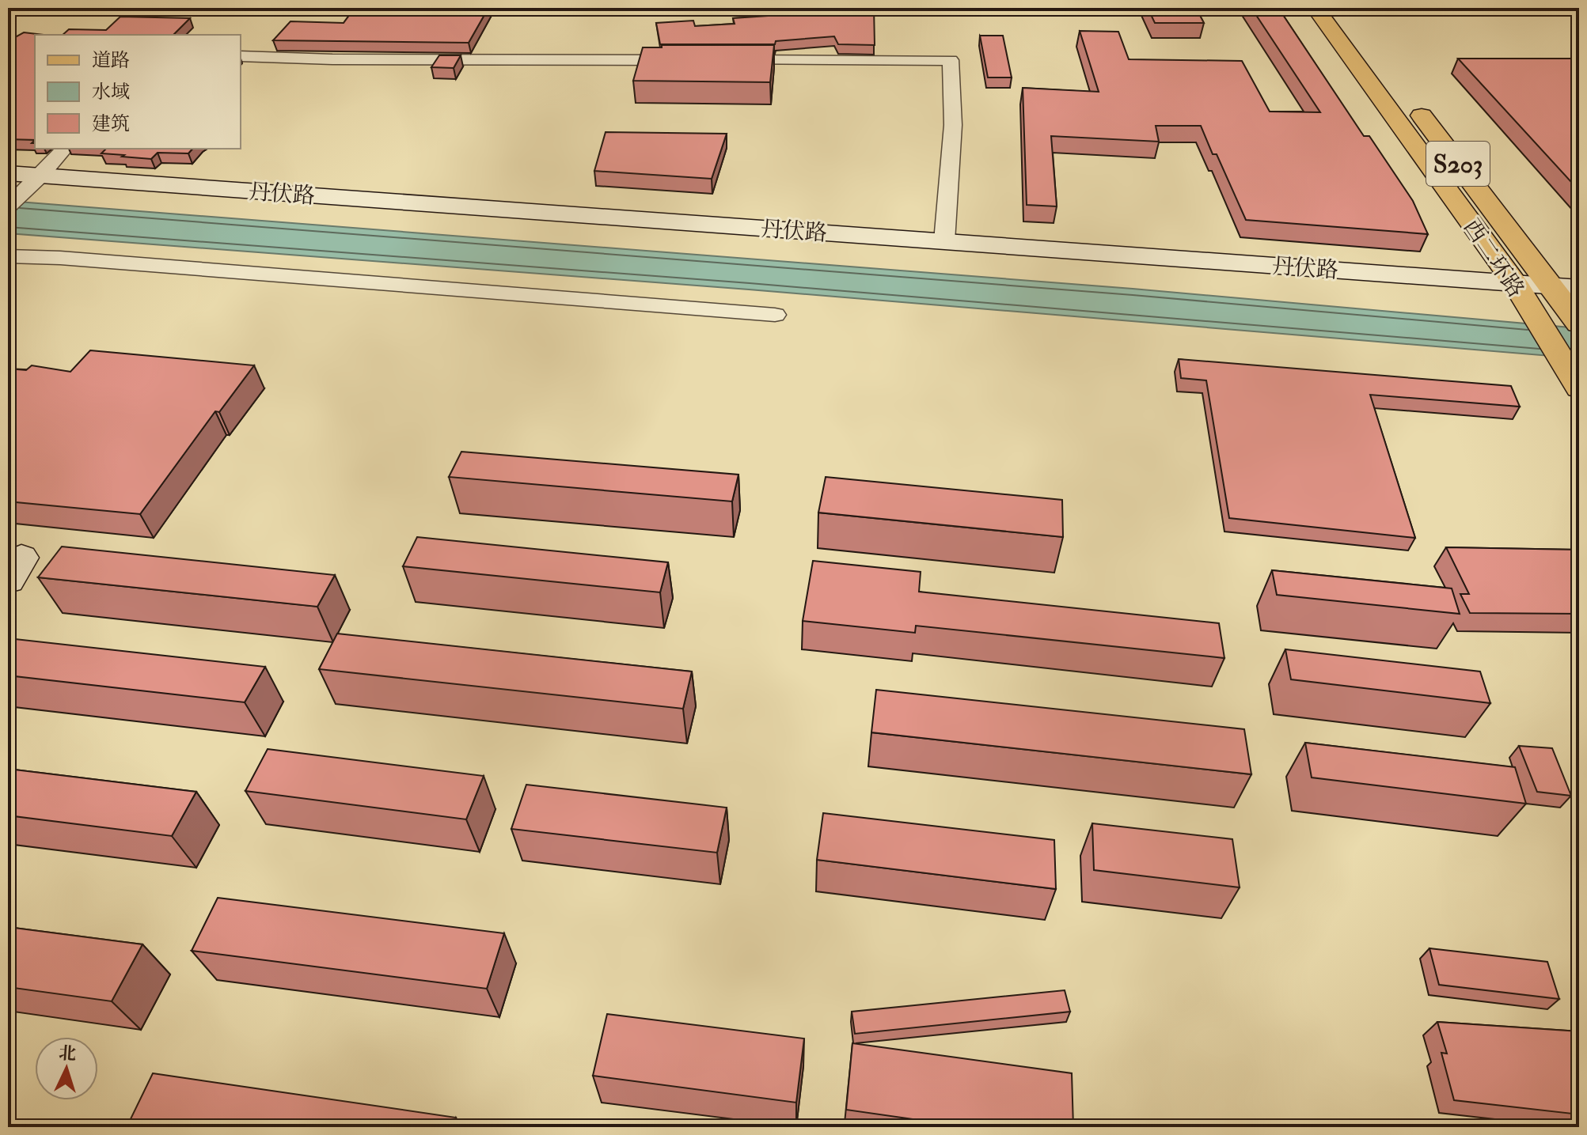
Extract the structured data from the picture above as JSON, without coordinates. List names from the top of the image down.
{
  "streets": {
    "main road": ["S203", "丹伏路", "西二环路"]
  },
  "crossings": [
    ["丹伏路", "西二环路"]
  ],
  "legend": ["道路", "水域", "建筑"],
  "north": "top"
}
